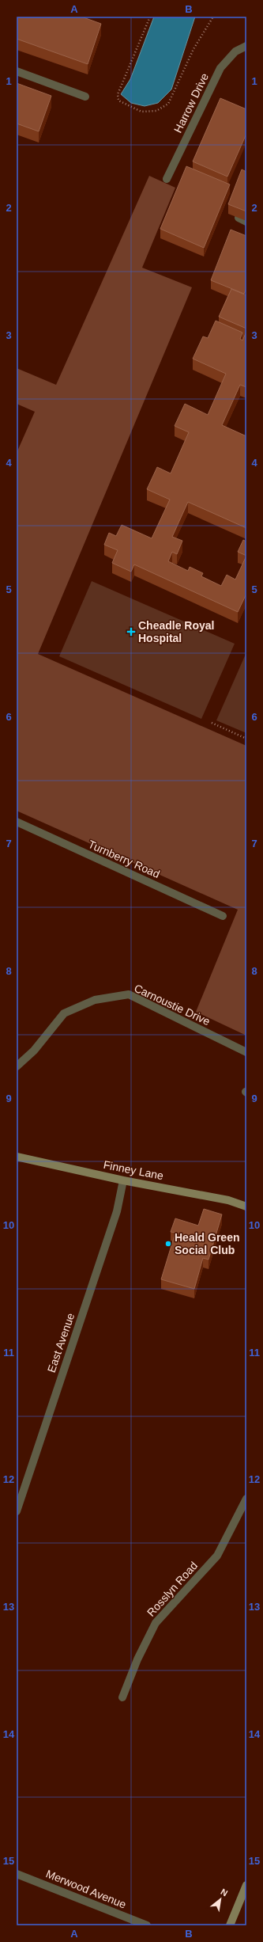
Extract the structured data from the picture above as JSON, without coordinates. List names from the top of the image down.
{
  "streets": {
    "street": [
      "Harrow Drive",
      "Turnberry Road",
      "Carnoustie Drive",
      "Finney Lane",
      "East Avenue",
      "Rosslyn Road",
      "Merwood Avenue"
    ]
  },
  "crossings": [
    ["Finney Lane", "East Avenue"]
  ],
  "places": {
    "health": ["Cheadle Royal Hospital"],
    "other": ["Heald Green Social Club"]
  },
  "north": "top right",
  "grid": {
    "columns": ["A", "B"],
    "rows": [
      "1",
      "2",
      "3",
      "4",
      "5",
      "6",
      "7",
      "8",
      "9",
      "10",
      "11",
      "12",
      "13",
      "14",
      "15"
    ]
  }
}
